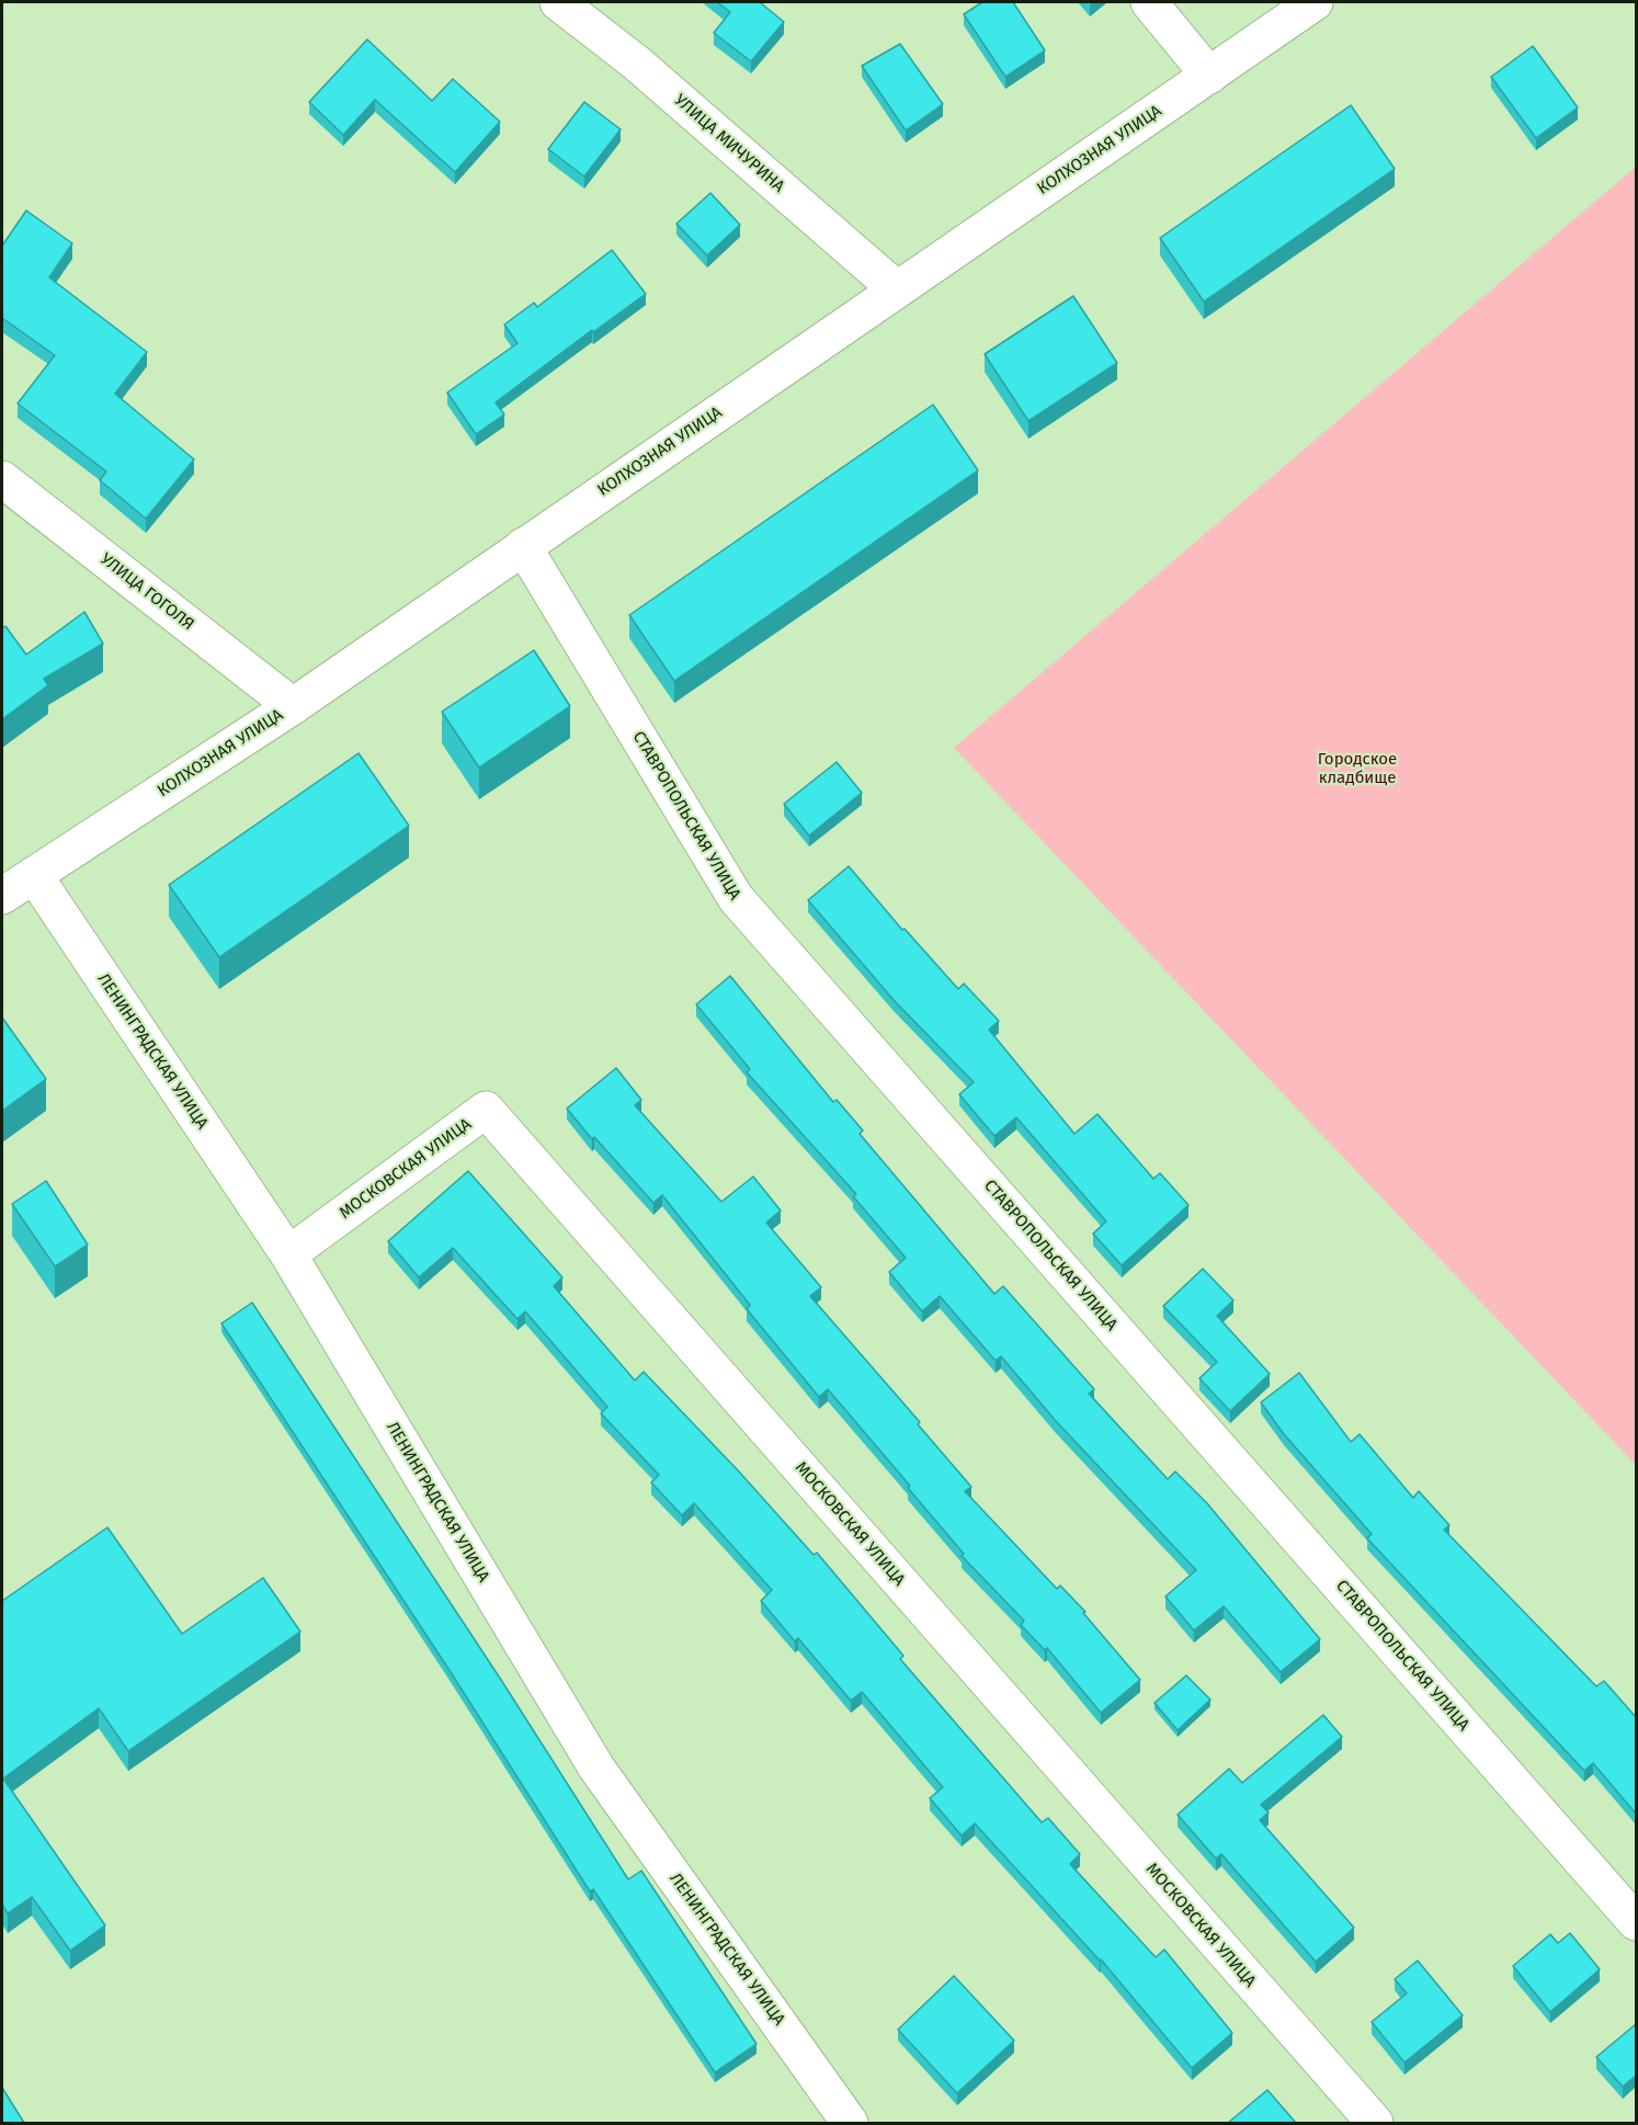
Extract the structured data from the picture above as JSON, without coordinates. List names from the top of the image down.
{
  "streets": {
    "street": [
      "УЛИЦА МИЧУРИНА",
      "КОЛХОЗНАЯ УЛИЦА",
      "УЛИЦА ГОГОЛЯ",
      "СТАВРОПОЛЬСКАЯ УЛИЦА",
      "ЛЕНИНГРАДСКАЯ УЛИЦА",
      "МОСКОВСКАЯ УЛИЦА"
    ]
  },
  "crossings": [
    ["УЛИЦА МИЧУРИНА", "КОЛХОЗНАЯ УЛИЦА"],
    ["КОЛХОЗНАЯ УЛИЦА", "УЛИЦА ГОГОЛЯ"],
    ["КОЛХОЗНАЯ УЛИЦА", "СТАВРОПОЛЬСКАЯ УЛИЦА"],
    ["КОЛХОЗНАЯ УЛИЦА", "ЛЕНИНГРАДСКАЯ УЛИЦА"],
    ["ЛЕНИНГРАДСКАЯ УЛИЦА", "МОСКОВСКАЯ УЛИЦА"]
  ],
  "parks": ["Городское кладбище"]
}
